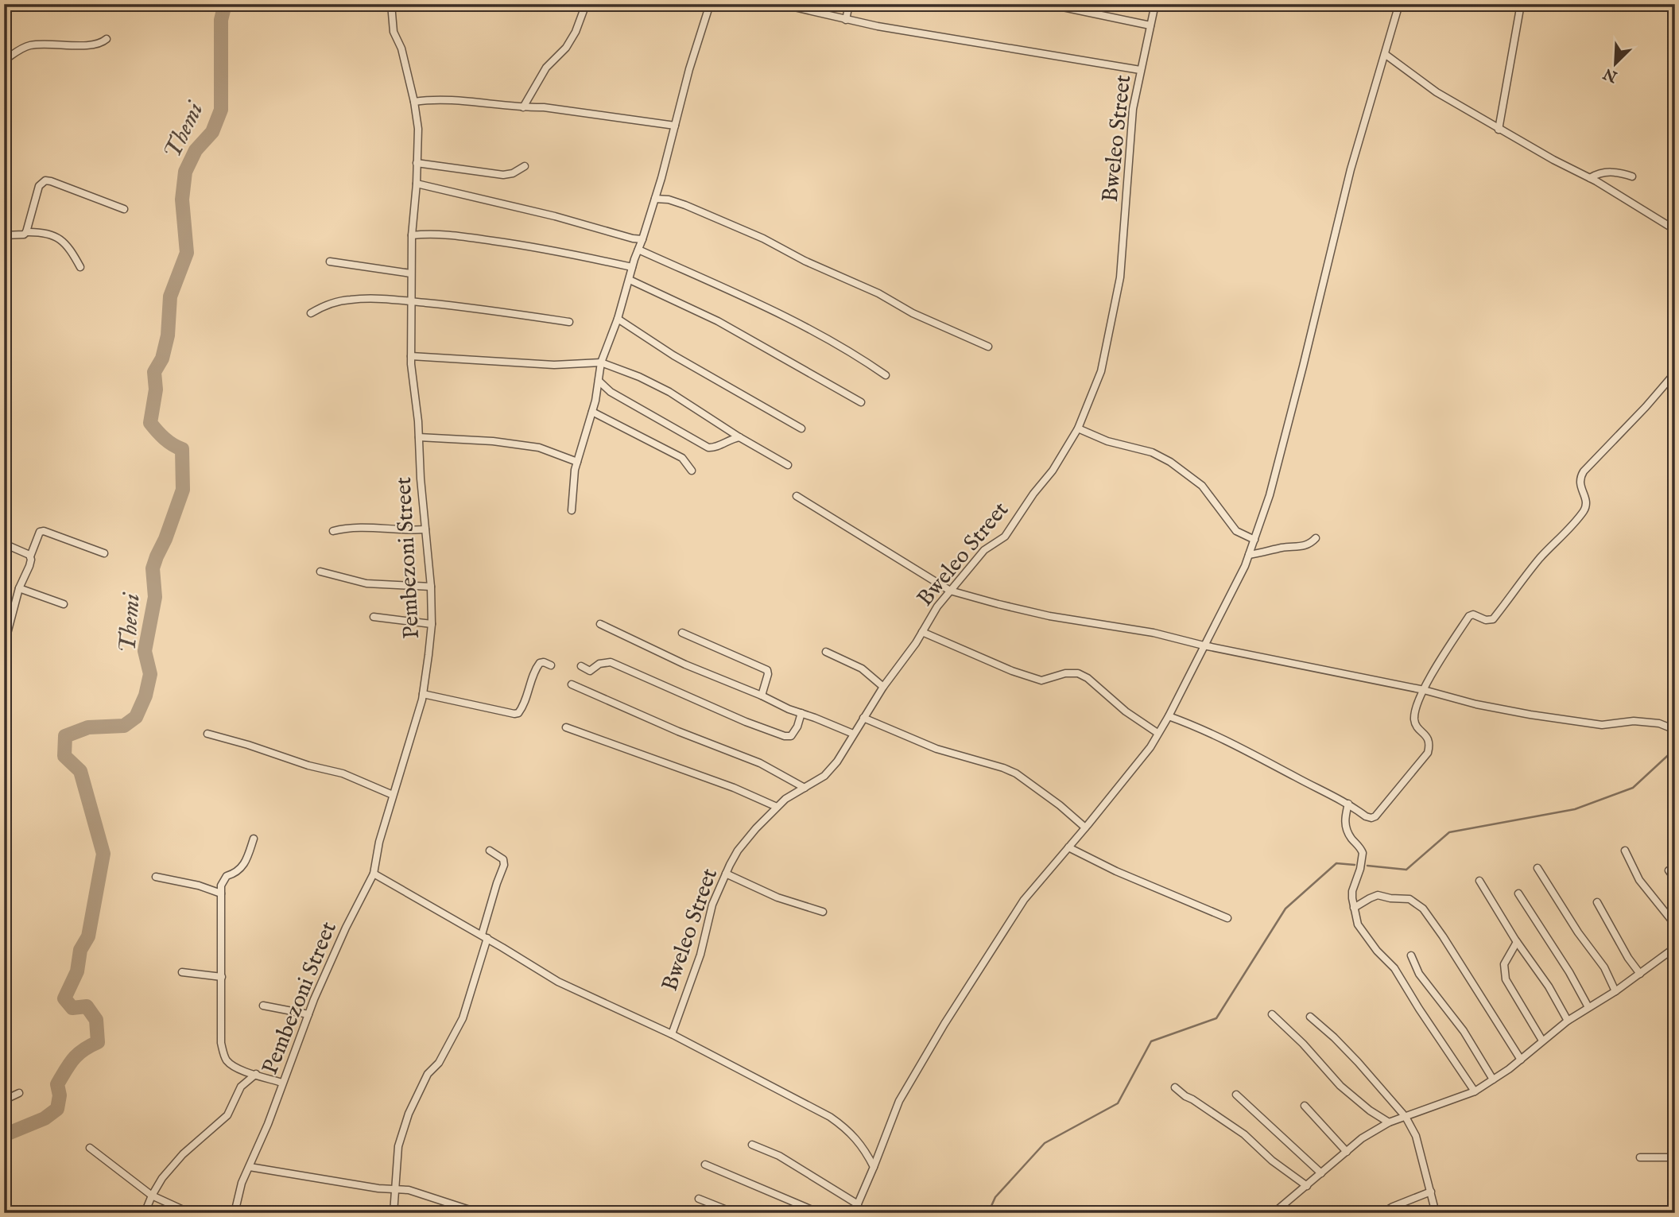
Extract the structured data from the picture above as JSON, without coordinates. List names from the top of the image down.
{
  "streets": {
    "street": ["Bweleo Street", "Pembezoni Street"]
  },
  "water": ["Themi"],
  "north": "bottom left"
}
